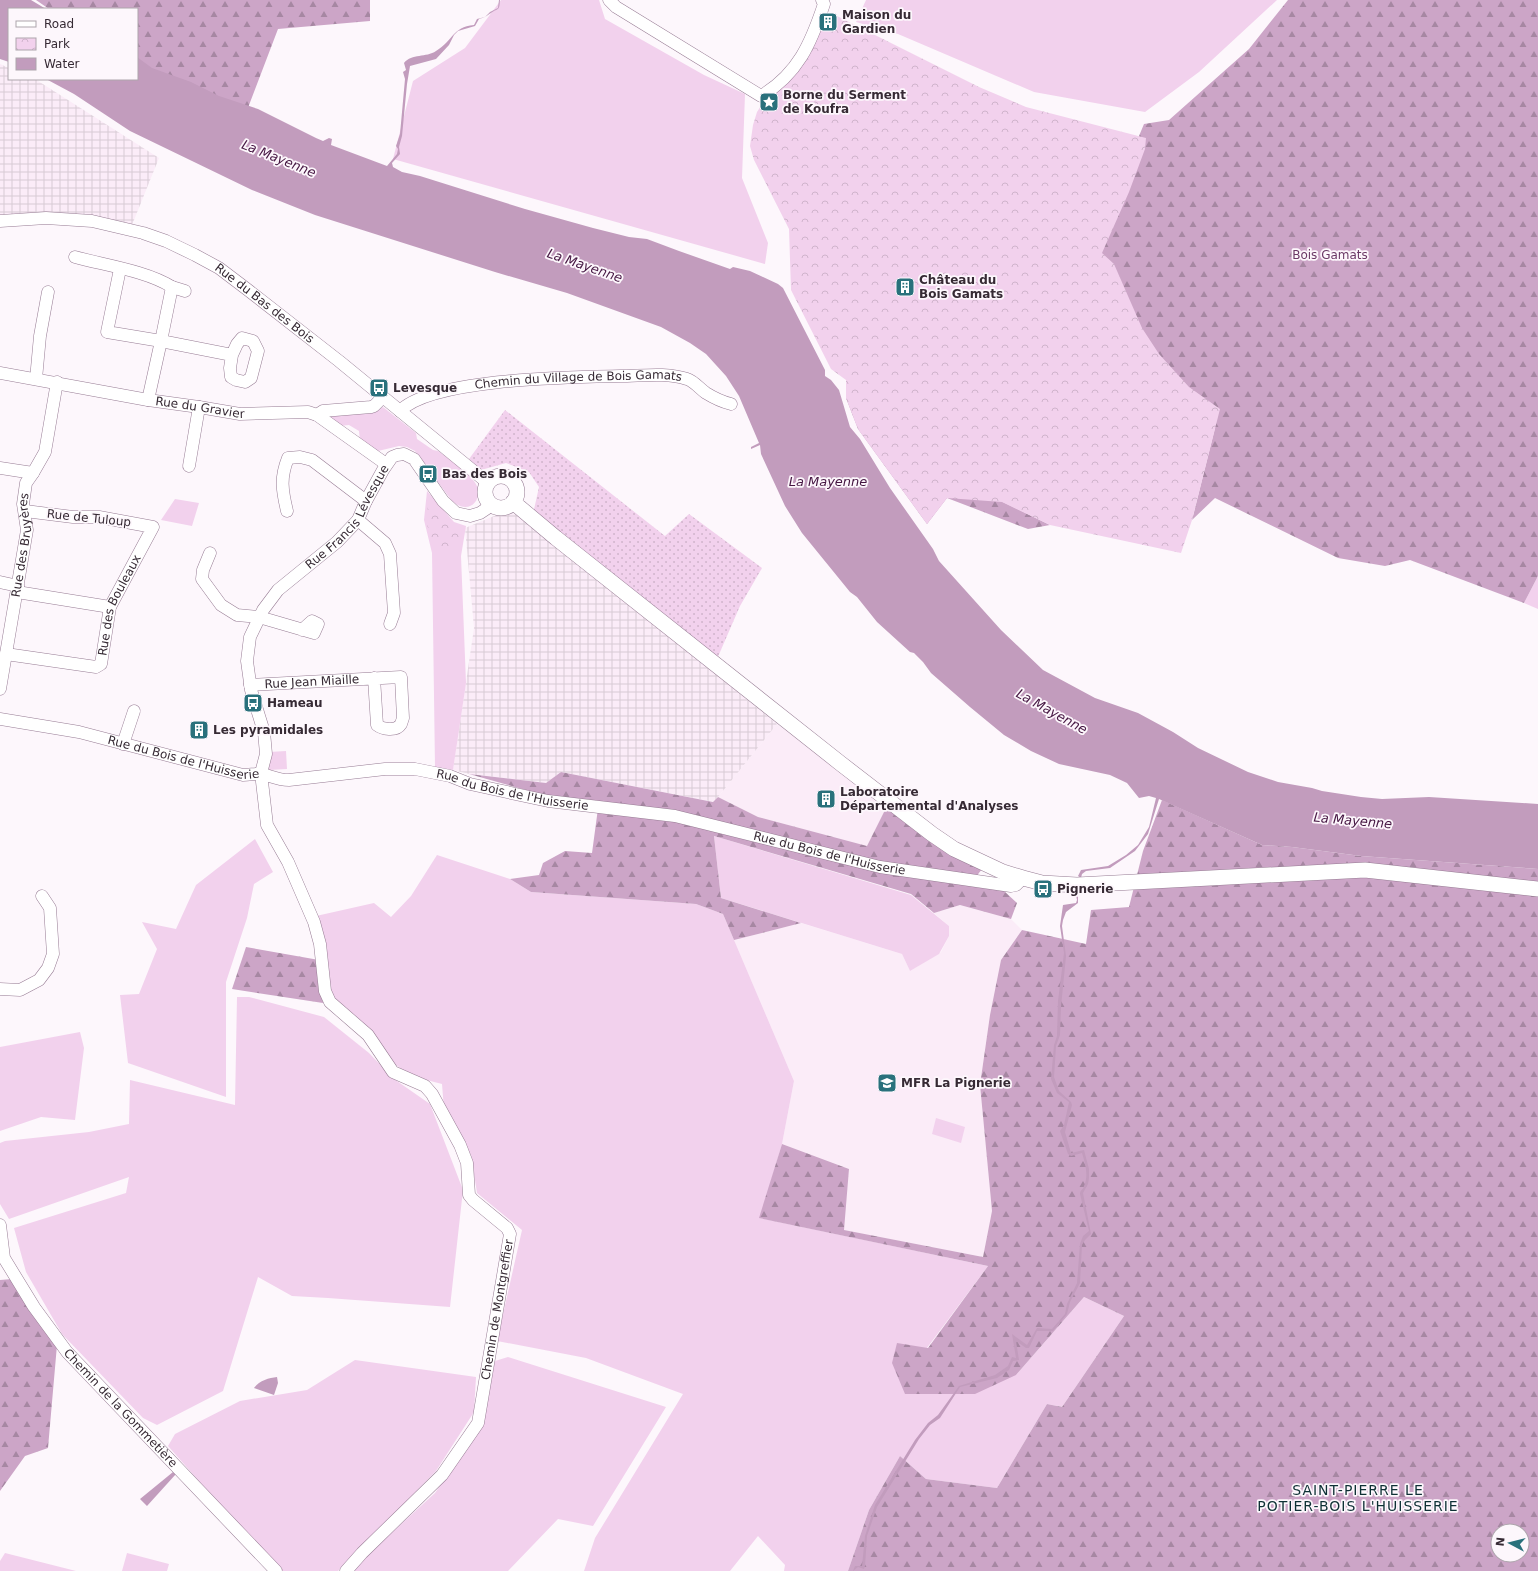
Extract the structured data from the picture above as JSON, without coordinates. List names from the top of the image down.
{
  "streets": {
    "street": [
      "Rue du Bas des Bois",
      "Chemin du Village de Bois Gamats",
      "Rue du Gravier",
      "Rue Francis Lévesque",
      "Rue de Tuloup",
      "Rue des Bruyères",
      "Rue des Bouleaux",
      "Rue Jean Miaille",
      "Rue du Bois de l'Huisserie",
      "Chemin de Montgreffier",
      "Chemin de la Gommetière"
    ]
  },
  "crossings": [
    ["Rue du Bas des Bois", "Chemin du Village de Bois Gamats"],
    ["Rue du Bas des Bois", "Rue Francis Lévesque"],
    ["Rue du Gravier", "Rue Francis Lévesque"],
    ["Rue du Gravier", "Rue des Bruyères"],
    ["Rue Francis Lévesque", "Rue Jean Miaille"],
    ["Rue Francis Lévesque", "Rue du Bois de l'Huisserie"],
    ["Rue Francis Lévesque", "Chemin de Montgreffier"],
    ["Rue de Tuloup", "Rue des Bruyères"],
    ["Rue de Tuloup", "Rue des Bouleaux"],
    ["Rue des Bruyères", "Rue des Bouleaux"],
    ["Rue du Bois de l'Huisserie", "Chemin de Montgreffier"]
  ],
  "districts": ["SAINT-PIERRE LE POTIER-BOIS L'HUISSERIE"],
  "water": ["La Mayenne"],
  "parks": ["Bois Gamats"],
  "places": {
    "building": [
      "Maison du Gardien",
      "Château du Bois Gamats",
      "Les pyramidales",
      "Laboratoire Départemental d'Analyses"
    ],
    "place": ["Borne du Serment de Koufra"],
    "bus stop": [
      "Levesque",
      "Bas des Bois",
      "Hameau",
      "Pignerie"
    ],
    "school or university": ["MFR La Pignerie"]
  },
  "legend": ["Road", "Park", "Water"],
  "north": "left"
}
